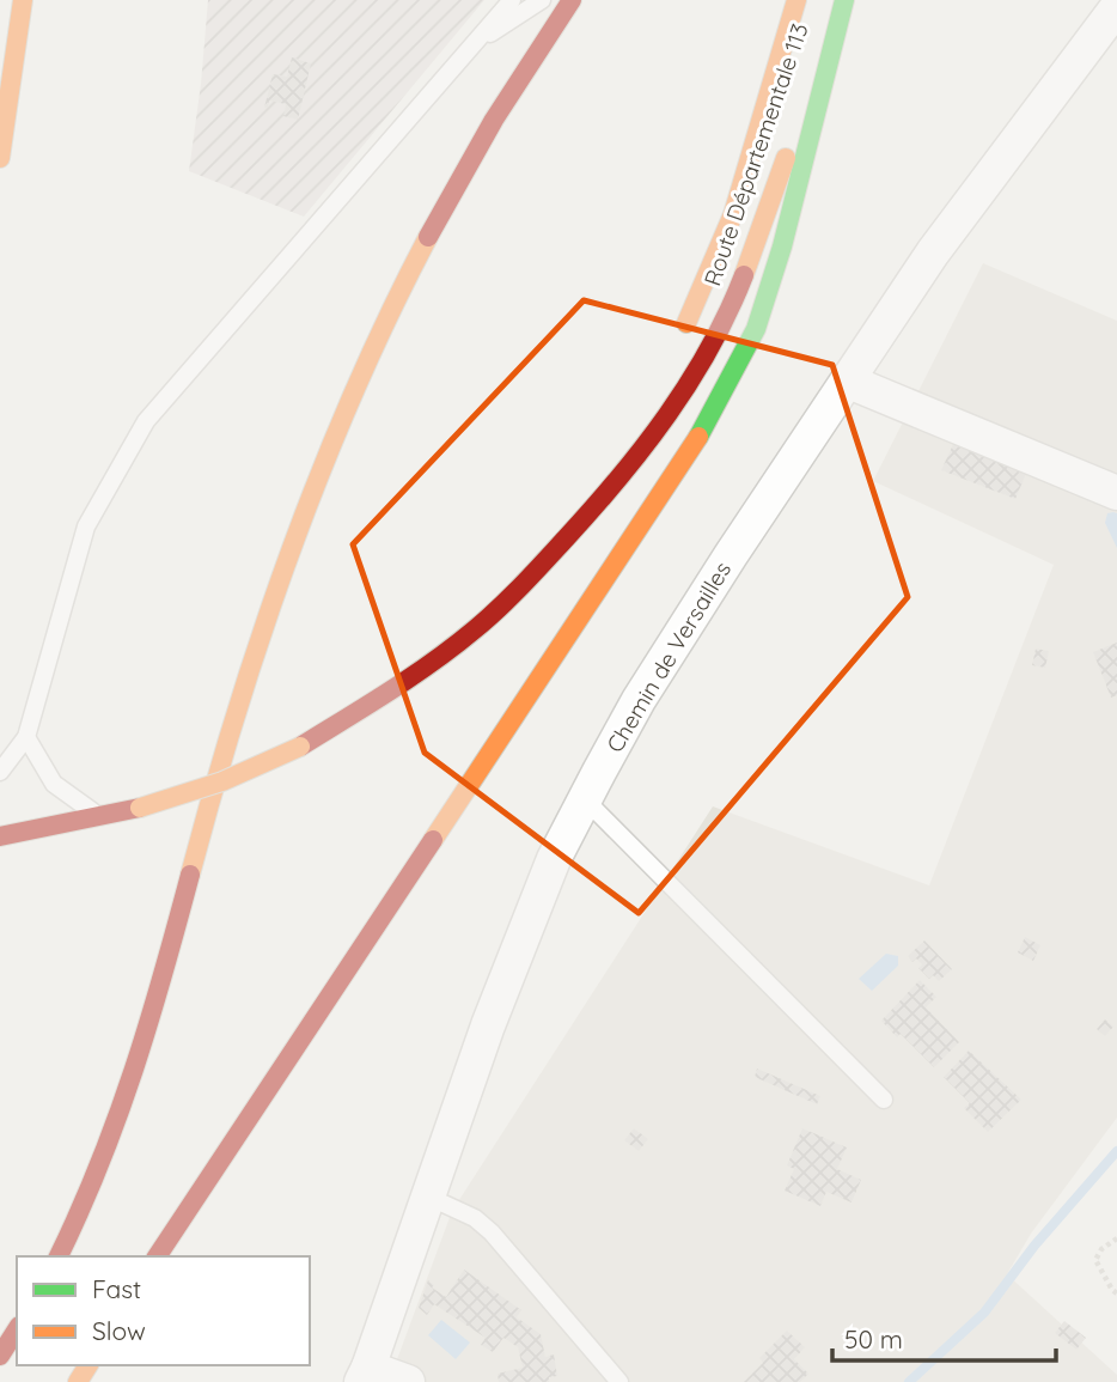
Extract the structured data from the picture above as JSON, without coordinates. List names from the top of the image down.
{
  "streets": {
    "main road": ["Route Départementale 113"],
    "street": ["Chemin de Versailles"]
  },
  "legend": ["Fast", "Slow"],
  "scale_bar": "50 m"
}
